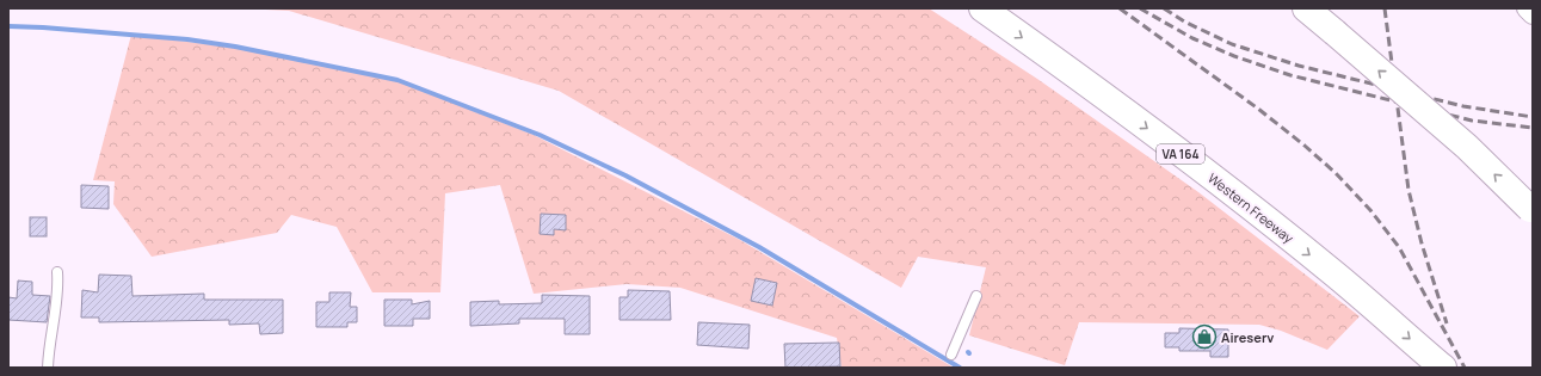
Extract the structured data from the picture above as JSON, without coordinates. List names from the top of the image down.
{
  "streets": {
    "highway": ["VA 164", "Western Freeway"]
  },
  "places": {
    "shop": ["Aireserv"]
  }
}
